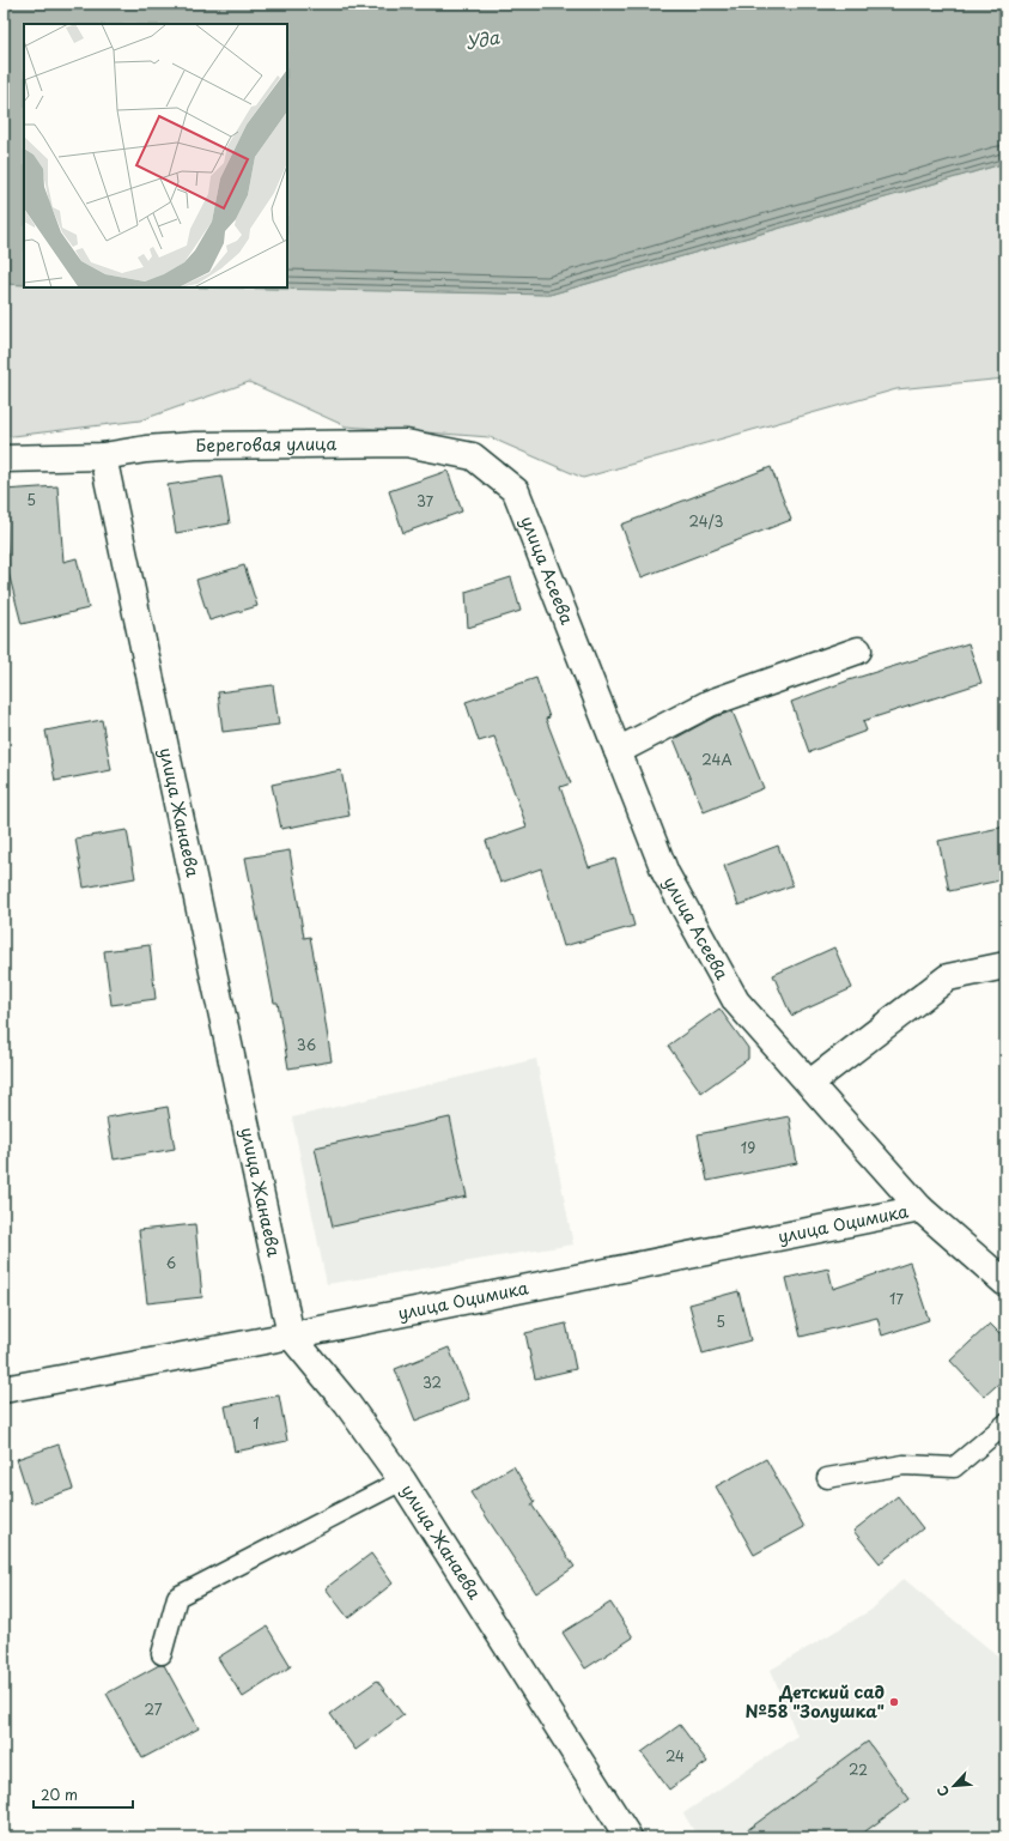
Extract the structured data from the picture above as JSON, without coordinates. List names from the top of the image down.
{
  "streets": {
    "street": [
      "Береговая улица",
      "улица Асеева",
      "улица Жанаева",
      "улица Оцимика"
    ]
  },
  "crossings": [
    ["Береговая улица", "улица Асеева"],
    ["Береговая улица", "улица Жанаева"],
    ["улица Асеева", "улица Оцимика"],
    ["улица Жанаева", "улица Оцимика"]
  ],
  "water": ["Уда"],
  "places": ["Детский сад №58 \"Золушка\""],
  "house_numbers": [
    "5",
    "37",
    "24/3",
    "24А",
    "36",
    "19",
    "6",
    "17",
    "5",
    "32",
    "1",
    "27",
    "24",
    "22"
  ],
  "scale_bar": "20 m",
  "north": "bottom left"
}
